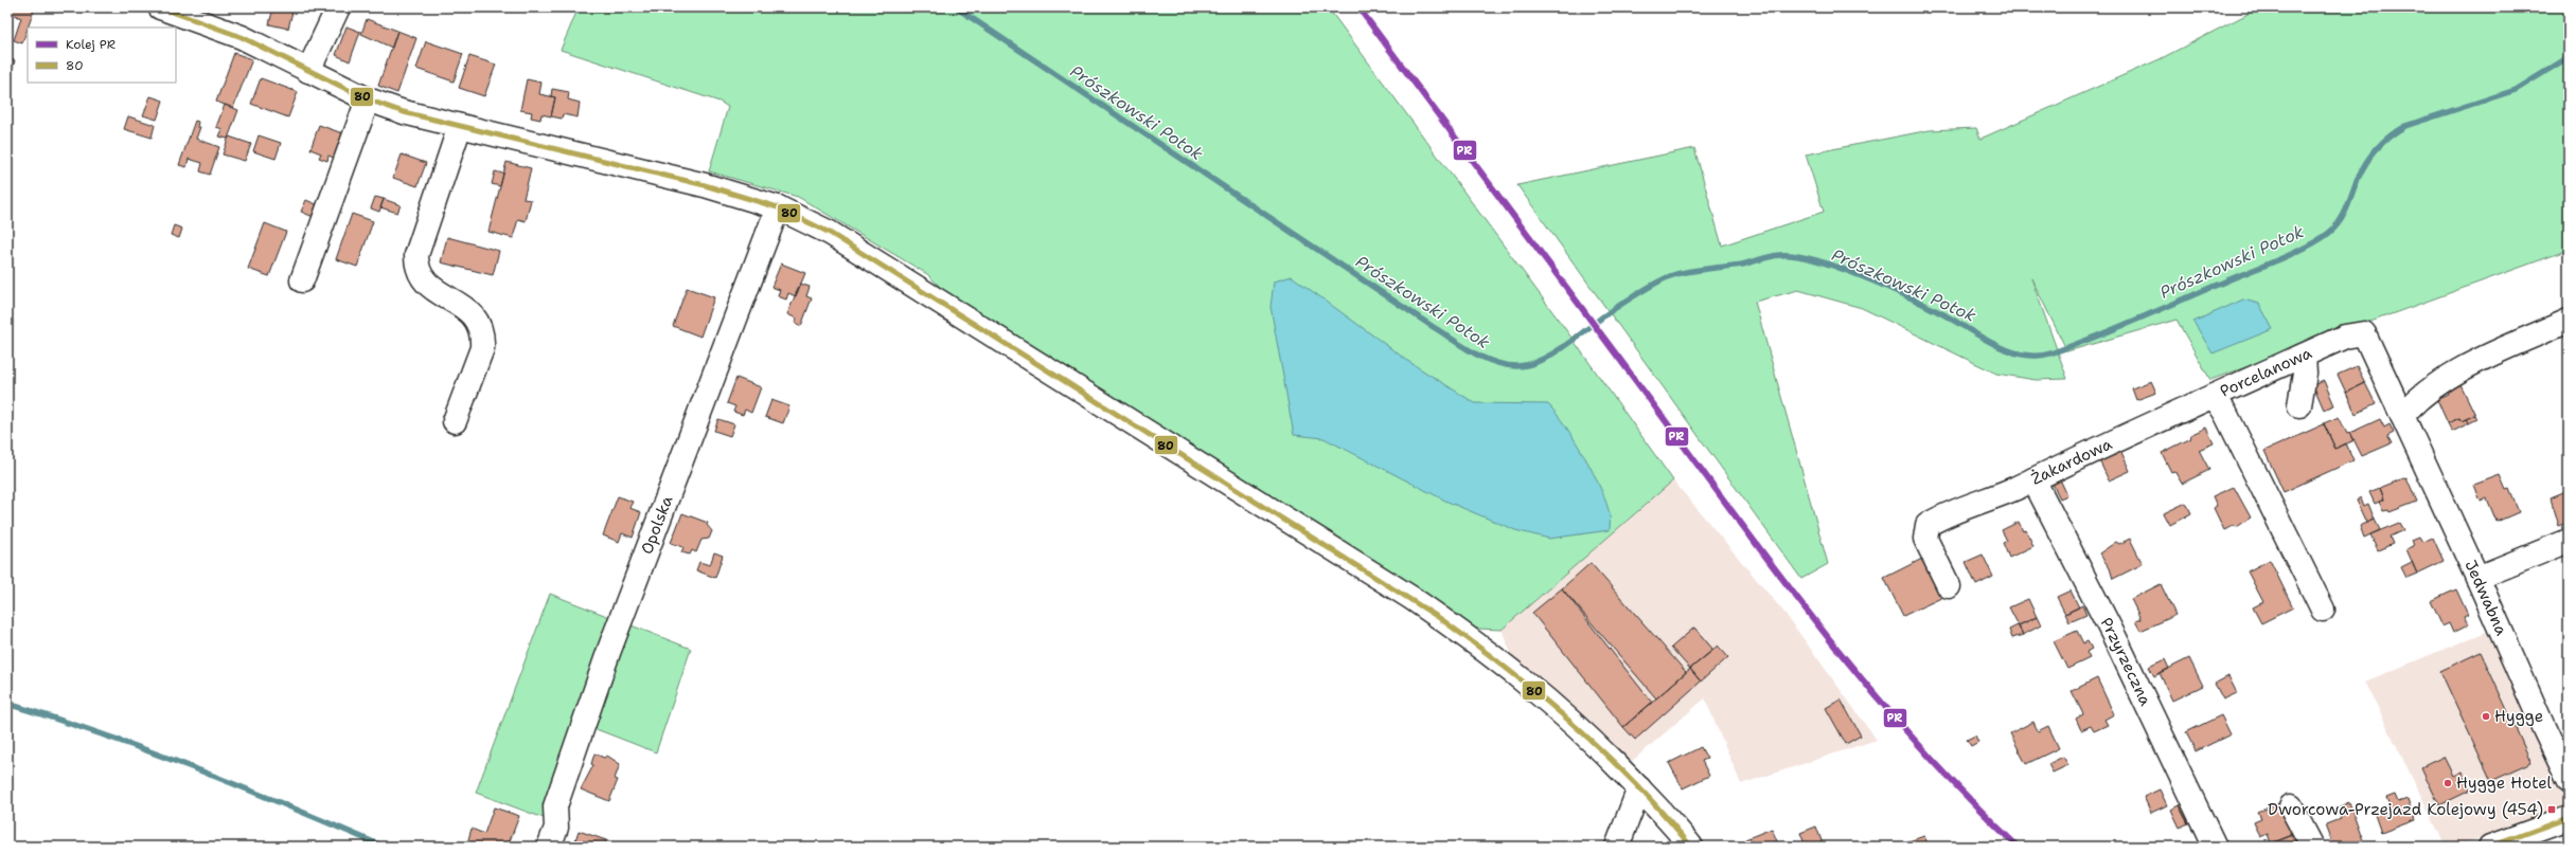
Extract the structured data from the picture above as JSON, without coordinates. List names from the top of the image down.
{
  "streets": {
    "street": [
      "Porcelanowa",
      "Żakardowa",
      "Opolska",
      "Jedwabna",
      "Przyrzeczna"
    ]
  },
  "crossings": [
    ["Porcelanowa", "Żakardowa"],
    ["Porcelanowa", "Jedwabna"],
    ["Żakardowa", "Przyrzeczna"]
  ],
  "water": ["Prószkowski Potok"],
  "places": {
    "other": ["Hygge", "Hygge Hotel"],
    "transit": ["Dworcowa-Przejazd Kolejowy (454)"]
  },
  "lines": ["rail line PR", "transit line 80"],
  "legend": ["Kolej PR", "80"]
}
